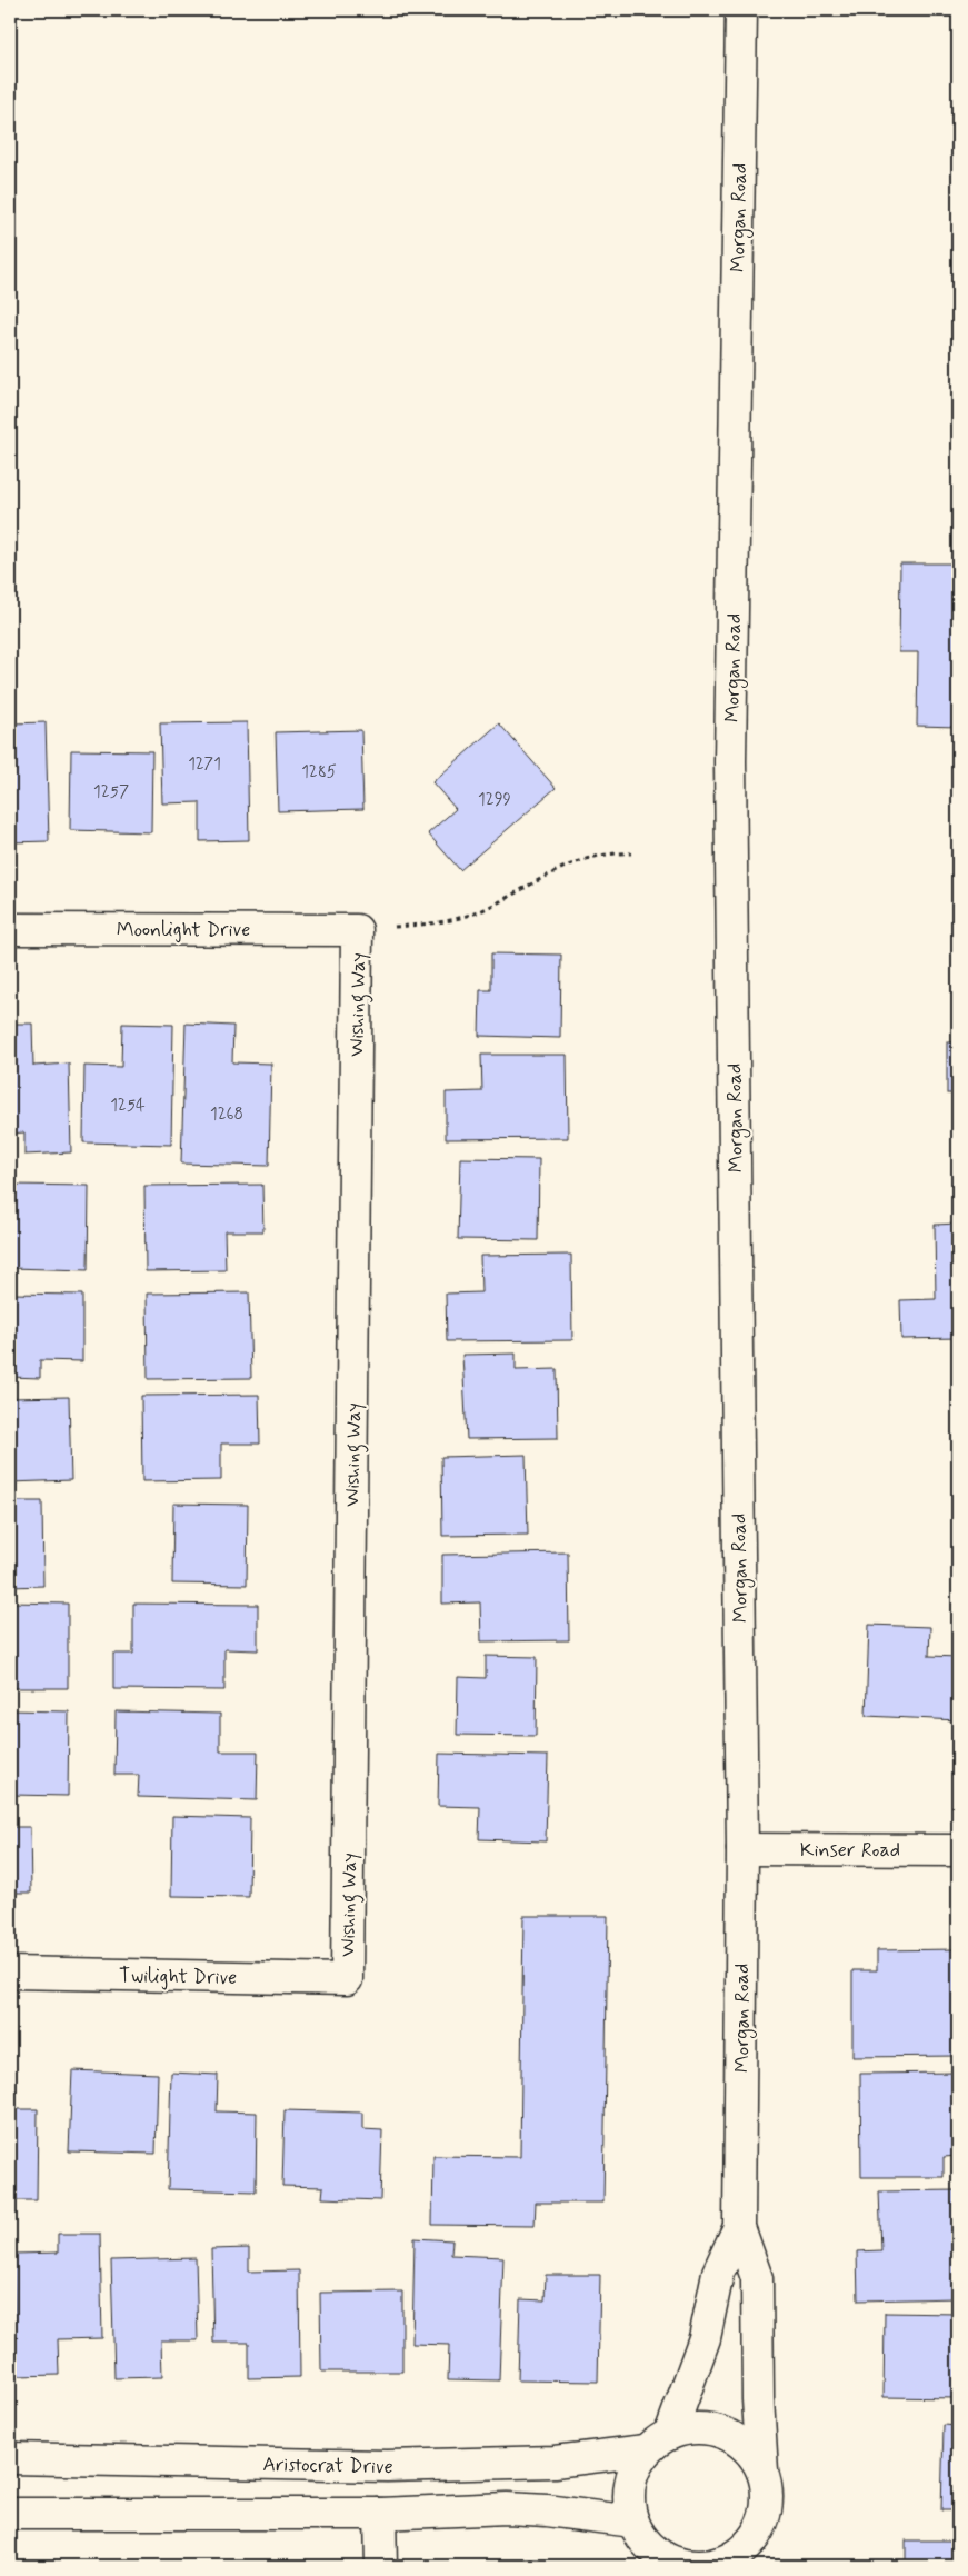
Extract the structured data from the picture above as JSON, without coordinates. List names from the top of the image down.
{
  "streets": {
    "street": [
      "Morgan Road",
      "Moonlight Drive",
      "Wishing Way",
      "Kinser Road",
      "Twilight Drive",
      "Aristocrat Drive"
    ]
  },
  "crossings": [
    ["Morgan Road", "Kinser Road"],
    ["Morgan Road", "Aristocrat Drive"],
    ["Moonlight Drive", "Wishing Way"],
    ["Wishing Way", "Twilight Drive"]
  ],
  "house_numbers": [
    "1271",
    "1285",
    "1257",
    "1299",
    "1254",
    "1268"
  ]
}
